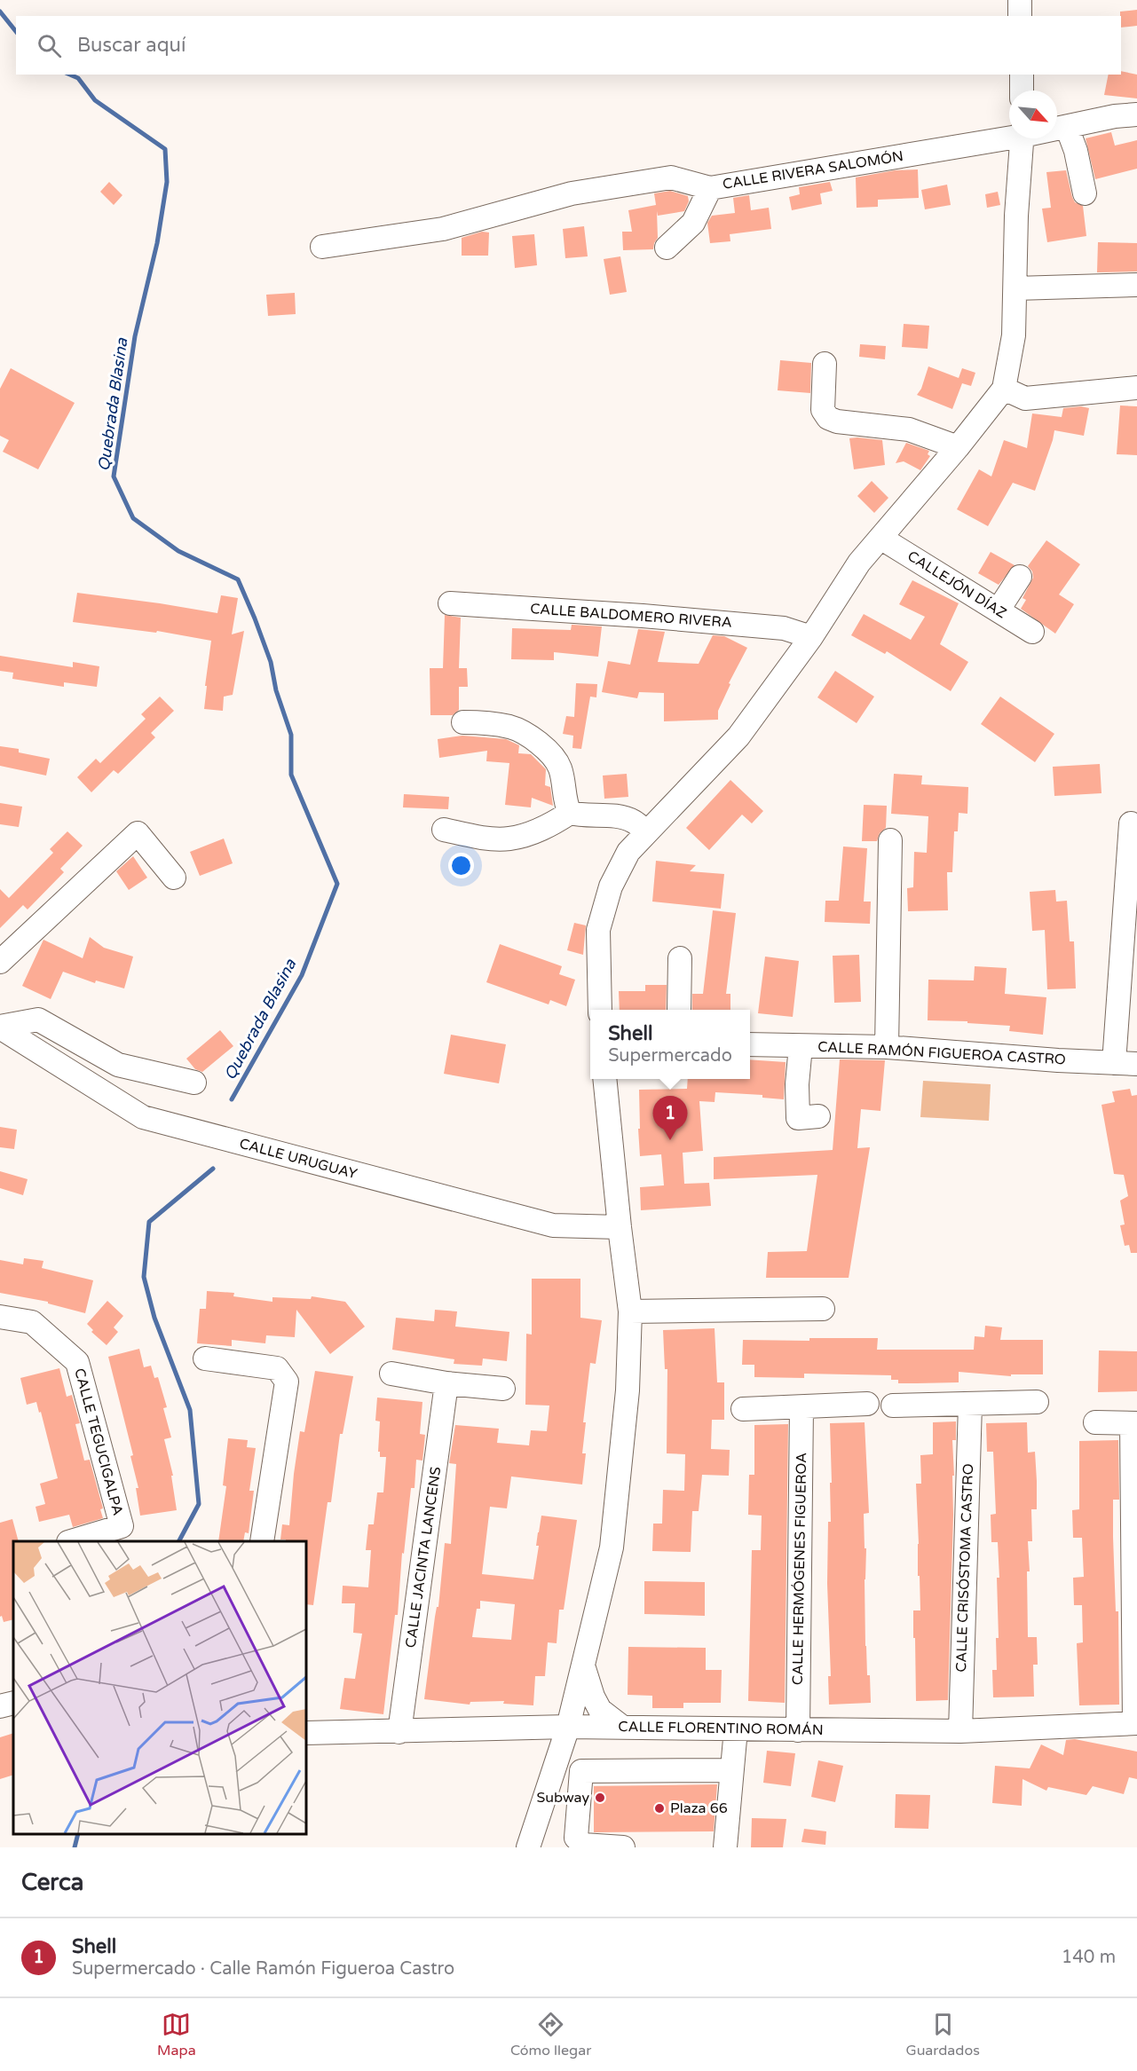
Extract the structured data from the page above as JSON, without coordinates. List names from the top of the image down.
{
  "streets": {
    "street": [
      "CALLE RIVERA SALOMÓN",
      "CALLEJÓN DÍAZ",
      "CALLE BALDOMERO RIVERA",
      "CALLE RAMÓN FIGUEROA CASTRO",
      "CALLE URUGUAY",
      "CALLE TEGUCIGALPA",
      "CALLE JACINTA LANCENS",
      "CALLE CRISÓSTOMA CASTRO",
      "CALLE HERMÓGENES FIGUEROA",
      "CALLE FLORENTINO ROMÁN"
    ]
  },
  "crossings": [
    ["CALLE JACINTA LANCENS", "CALLE FLORENTINO ROMÁN"],
    ["CALLE CRISÓSTOMA CASTRO", "CALLE FLORENTINO ROMÁN"],
    ["CALLE HERMÓGENES FIGUEROA", "CALLE FLORENTINO ROMÁN"]
  ],
  "water": ["Quebrada Blasina"],
  "places": ["Subway", "Plaza 66"],
  "north": "bottom right",
  "page": {
    "search": "Buscar aquí",
    "popup": ["Shell", "Supermercado"],
    "pins": "1",
    "heading": "Cerca",
    "list": [
      {
        "mark": "1",
        "name": "Shell",
        "note": "Supermercado · Calle Ramón Figueroa Castro",
        "value": "140 m"
      }
    ],
    "nav": ["Mapa", "Cómo llegar", "Guardados"]
  }
}
